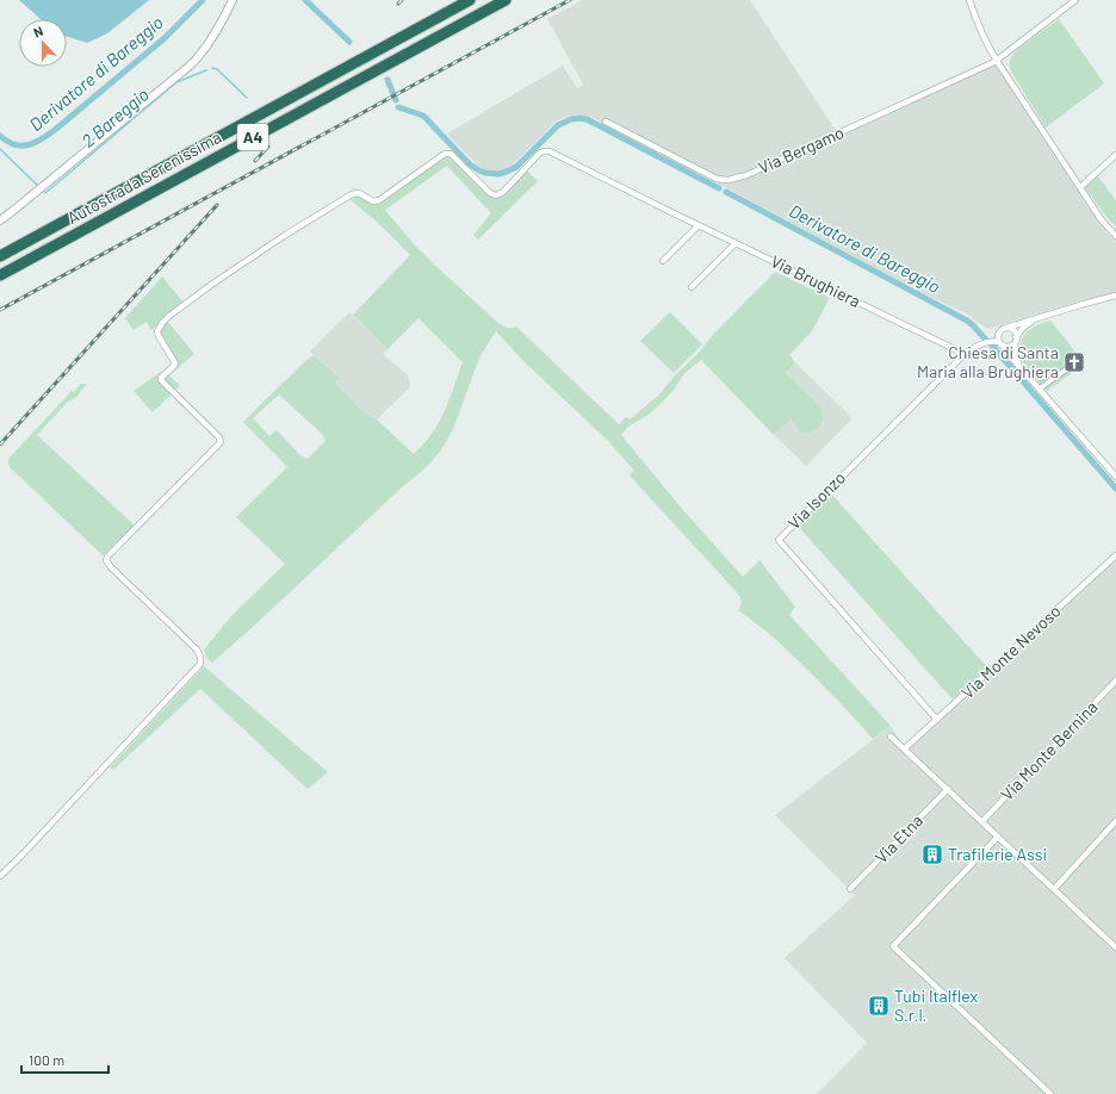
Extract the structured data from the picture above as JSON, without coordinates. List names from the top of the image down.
{
  "streets": {
    "highway": ["A4", "Autostrada Serenissima"],
    "street": [
      "Via Bergamo",
      "Via Brughiera",
      "Via Isonzo",
      "Via Monte Nevoso",
      "Via Monte Bernina",
      "Via Etna"
    ]
  },
  "crossings": [
    ["Via Brughiera", "Via Isonzo"],
    ["Via Isonzo", "Via Monte Nevoso"]
  ],
  "water": ["Derivatore di Bareggio", "2 Bareggio"],
  "places": {
    "church": ["Chiesa di Santa Maria alla Brughiera"],
    "building": ["Trafilerie Assi", "Tubi Italflex S.r.l."]
  },
  "scale_bar": "100 m",
  "north": "top"
}
